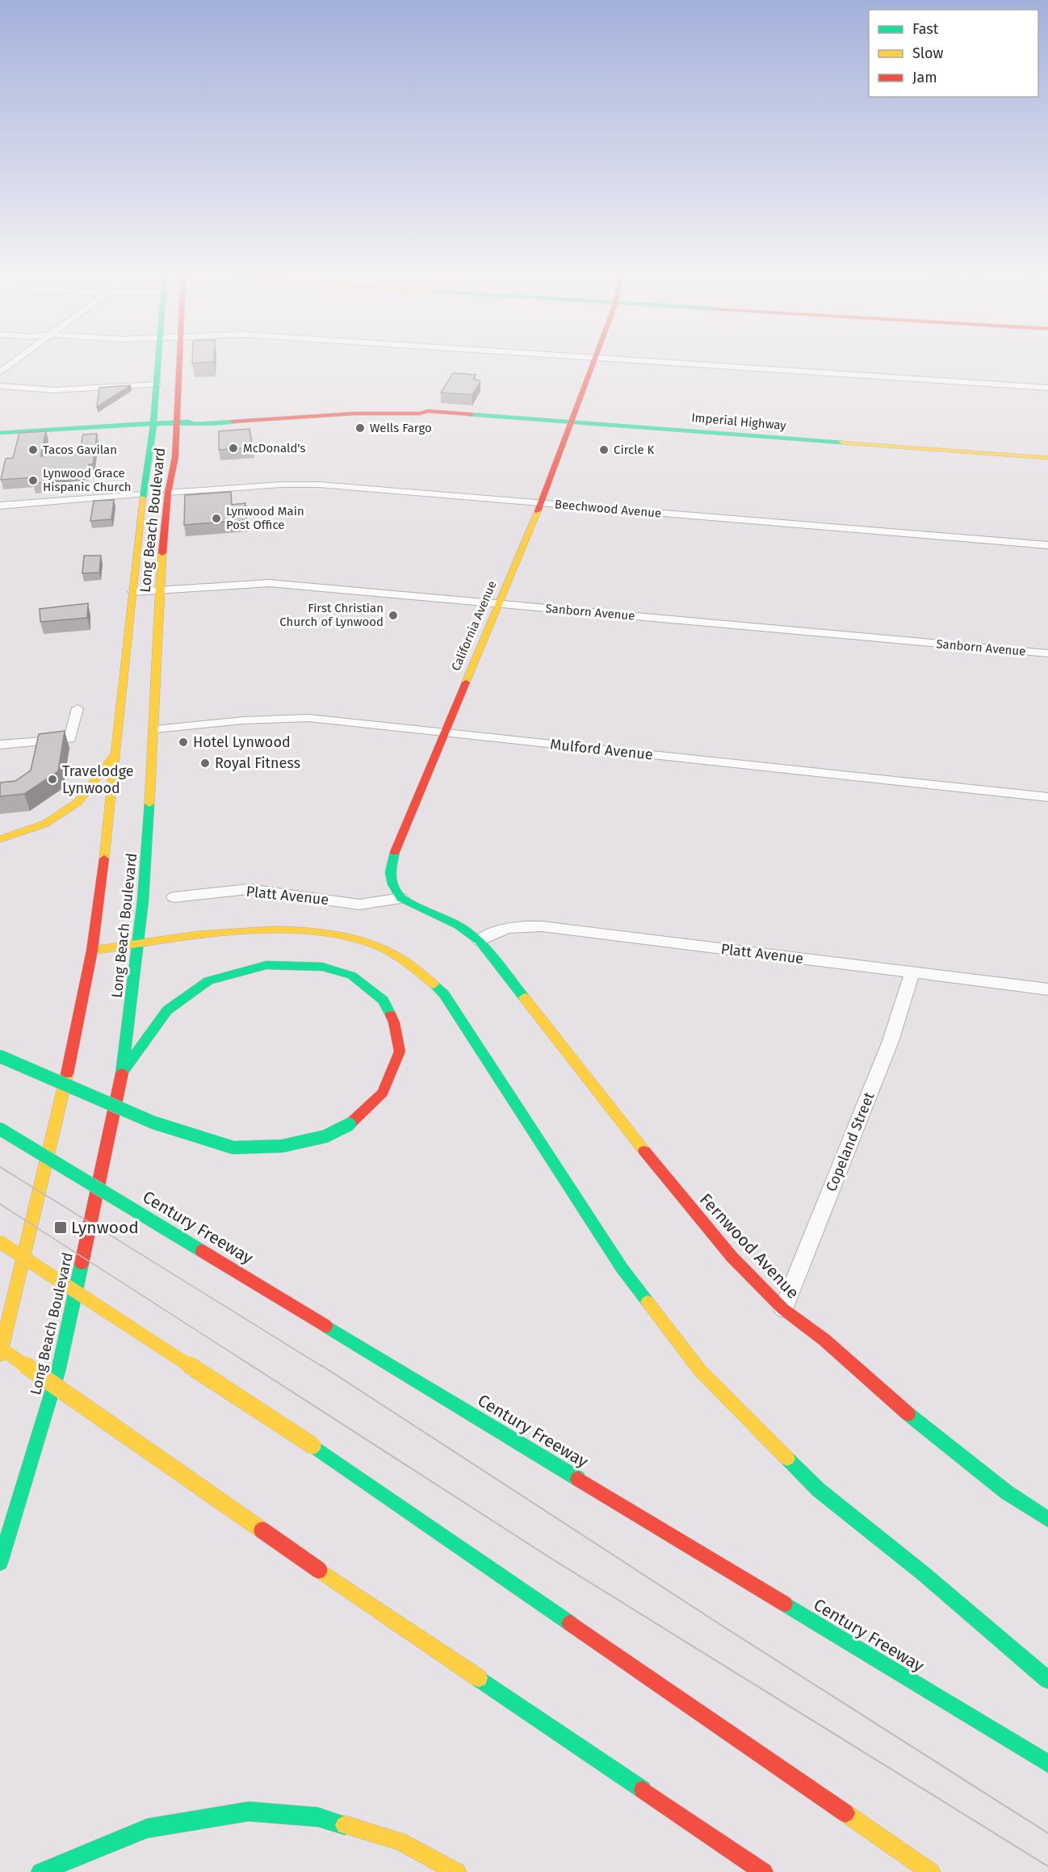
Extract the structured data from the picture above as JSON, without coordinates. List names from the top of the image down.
{
  "streets": {
    "main road": [
      "Imperial Highway",
      "Long Beach Boulevard",
      "California Avenue",
      "Century Freeway",
      "Fernwood Avenue"
    ],
    "street": [
      "Beechwood Avenue",
      "Sanborn Avenue",
      "Mulford Avenue",
      "Platt Avenue",
      "Copeland Street"
    ]
  },
  "crossings": [
    ["Imperial Highway", "Long Beach Boulevard"],
    ["Imperial Highway", "California Avenue"],
    ["Beechwood Avenue", "Long Beach Boulevard"],
    ["Beechwood Avenue", "California Avenue"],
    ["Long Beach Boulevard", "Sanborn Avenue"],
    ["Long Beach Boulevard", "Mulford Avenue"],
    ["Sanborn Avenue", "California Avenue"],
    ["California Avenue", "Mulford Avenue"],
    ["California Avenue", "Platt Avenue"],
    ["Platt Avenue", "Copeland Street"],
    ["Platt Avenue", "Fernwood Avenue"],
    ["Copeland Street", "Fernwood Avenue"]
  ],
  "places": {
    "other": [
      "Wells Fargo",
      "McDonald's",
      "Tacos Gavilan",
      "Circle K",
      "Lynwood Grace Hispanic Church",
      "Lynwood Main Post Office",
      "First Christian Church of Lynwood",
      "Hotel Lynwood",
      "Royal Fitness",
      "Travelodge Lynwood"
    ],
    "transit": ["Lynwood"]
  },
  "legend": ["Fast", "Slow", "Jam"]
}
